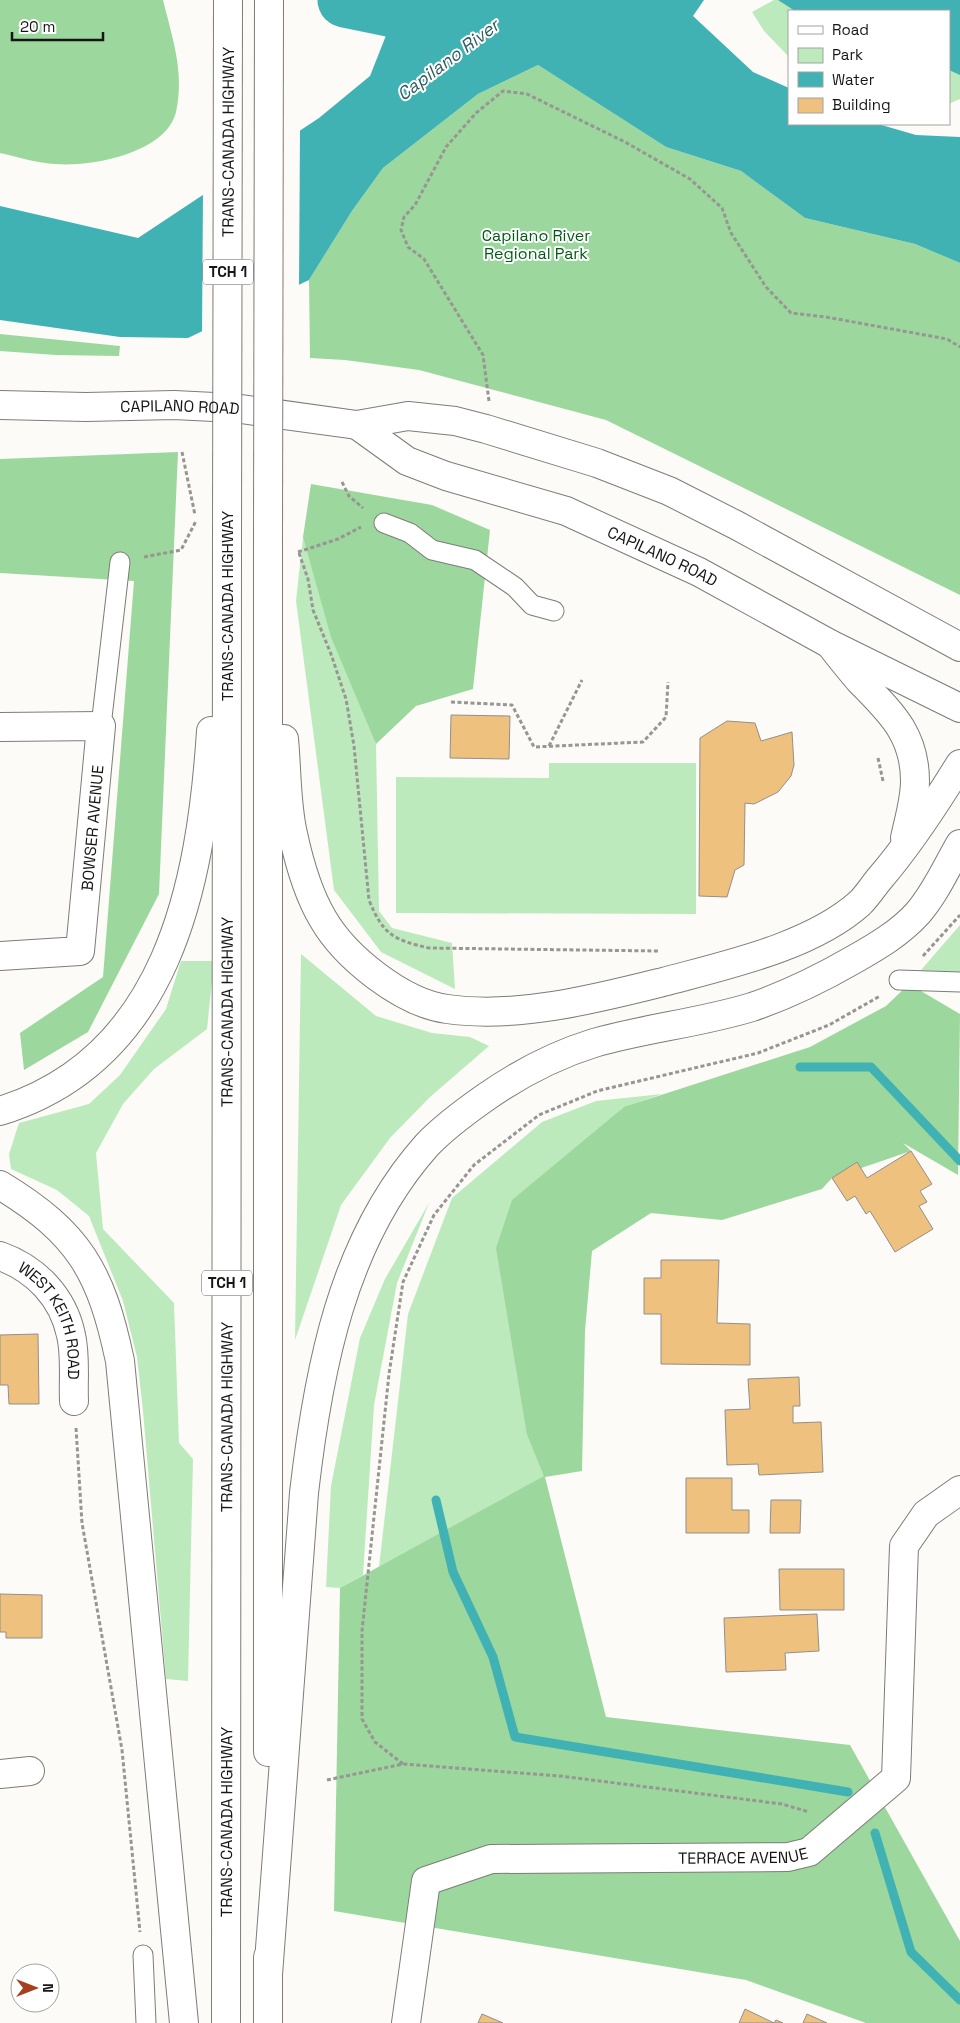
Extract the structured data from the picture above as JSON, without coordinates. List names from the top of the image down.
{
  "streets": {
    "main road": [
      "TRANS-CANADA HIGHWAY",
      "TCH 1",
      "CAPILANO ROAD",
      "BOWSER AVENUE",
      "WEST KEITH ROAD",
      "TERRACE AVENUE"
    ]
  },
  "water": ["Capilano River"],
  "parks": ["Capilano River Regional Park"],
  "legend": [
    "Road",
    "Park",
    "Water",
    "Building"
  ],
  "scale_bar": "20 m",
  "north": "right"
}
